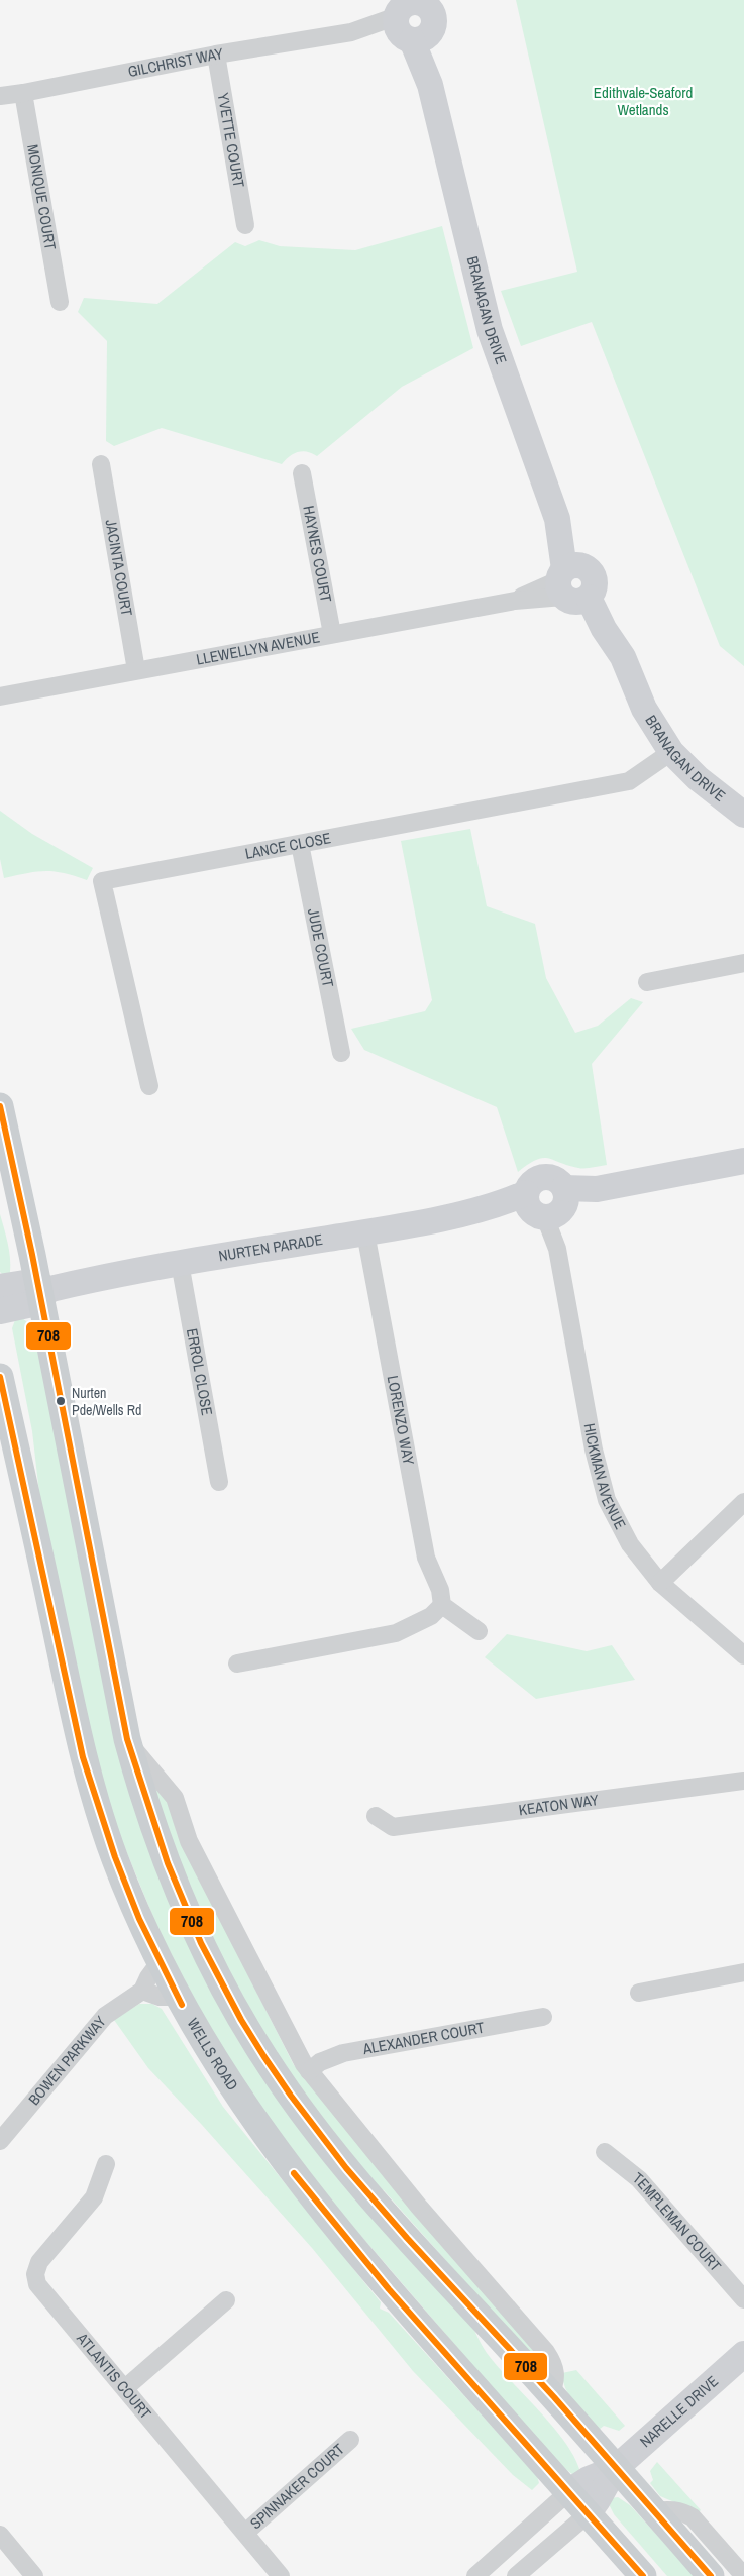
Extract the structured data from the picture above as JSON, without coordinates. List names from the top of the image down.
{
  "streets": {
    "main road": ["WELLS ROAD"],
    "street": [
      "GILCHRIST WAY",
      "YVETTE COURT",
      "MONIQUE COURT",
      "BRANAGAN DRIVE",
      "HAYNES COURT",
      "JACINTA COURT",
      "LLEWELLYN AVENUE",
      "LANCE CLOSE",
      "JUDE COURT",
      "NURTEN PARADE",
      "ERROL CLOSE",
      "LORENZO WAY",
      "HICKMAN AVENUE",
      "KEATON WAY",
      "ALEXANDER COURT",
      "BOWEN PARKWAY",
      "TEMPLEMAN COURT",
      "ATLANTIS COURT",
      "NARELLE DRIVE",
      "SPINNAKER COURT"
    ]
  },
  "crossings": [
    ["GILCHRIST WAY", "YVETTE COURT"],
    ["GILCHRIST WAY", "MONIQUE COURT"],
    ["GILCHRIST WAY", "BRANAGAN DRIVE"],
    ["BRANAGAN DRIVE", "LLEWELLYN AVENUE"],
    ["BRANAGAN DRIVE", "LANCE CLOSE"],
    ["HAYNES COURT", "LLEWELLYN AVENUE"],
    ["JACINTA COURT", "LLEWELLYN AVENUE"],
    ["LANCE CLOSE", "JUDE COURT"],
    ["NURTEN PARADE", "ERROL CLOSE"],
    ["NURTEN PARADE", "LORENZO WAY"],
    ["NURTEN PARADE", "HICKMAN AVENUE"],
    ["WELLS ROAD", "BOWEN PARKWAY"],
    ["WELLS ROAD", "NARELLE DRIVE"],
    ["ATLANTIS COURT", "SPINNAKER COURT"]
  ],
  "parks": ["Edithvale-Seaford Wetlands"],
  "places": ["Nurten Pde/Wells Rd"],
  "lines": ["transit line 708"]
}
